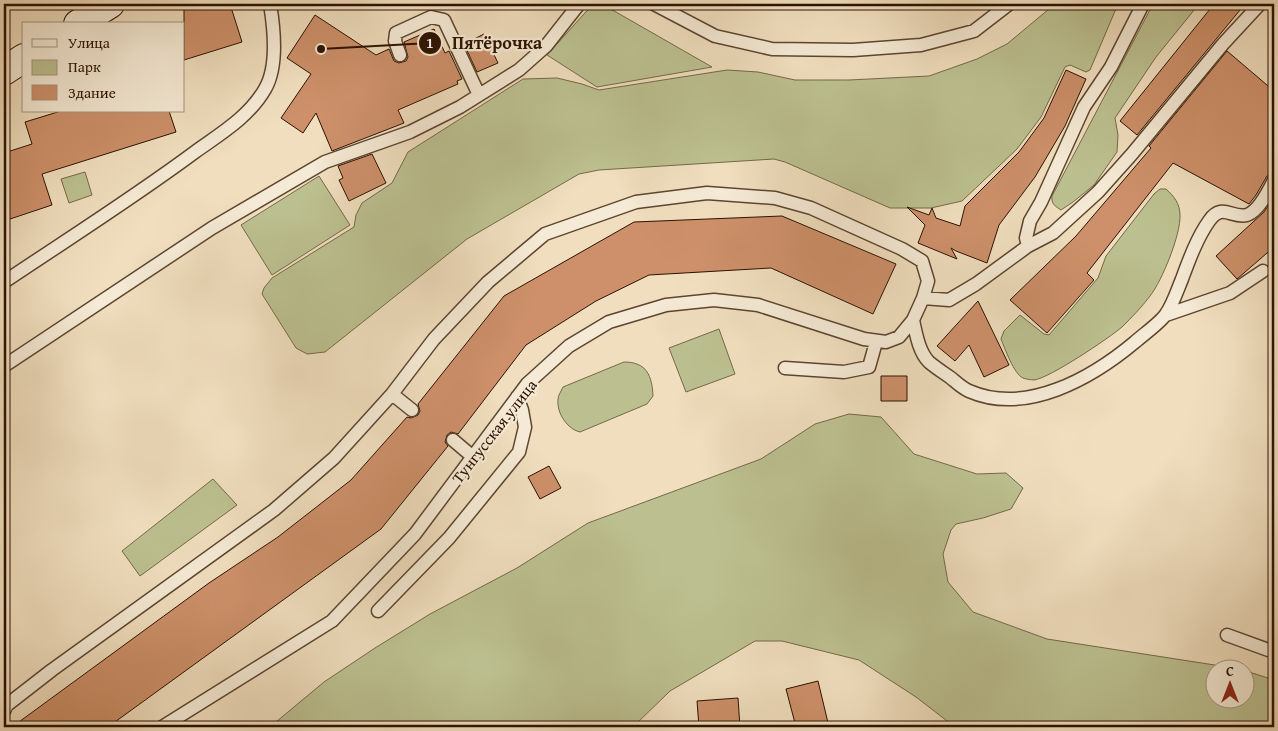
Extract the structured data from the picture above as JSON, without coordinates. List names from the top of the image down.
{
  "streets": {
    "lane": ["Тунгусская улица"]
  },
  "places": ["Пятёрочка"],
  "legend": ["Улица", "Парк", "Здание"],
  "north": "top"
}
